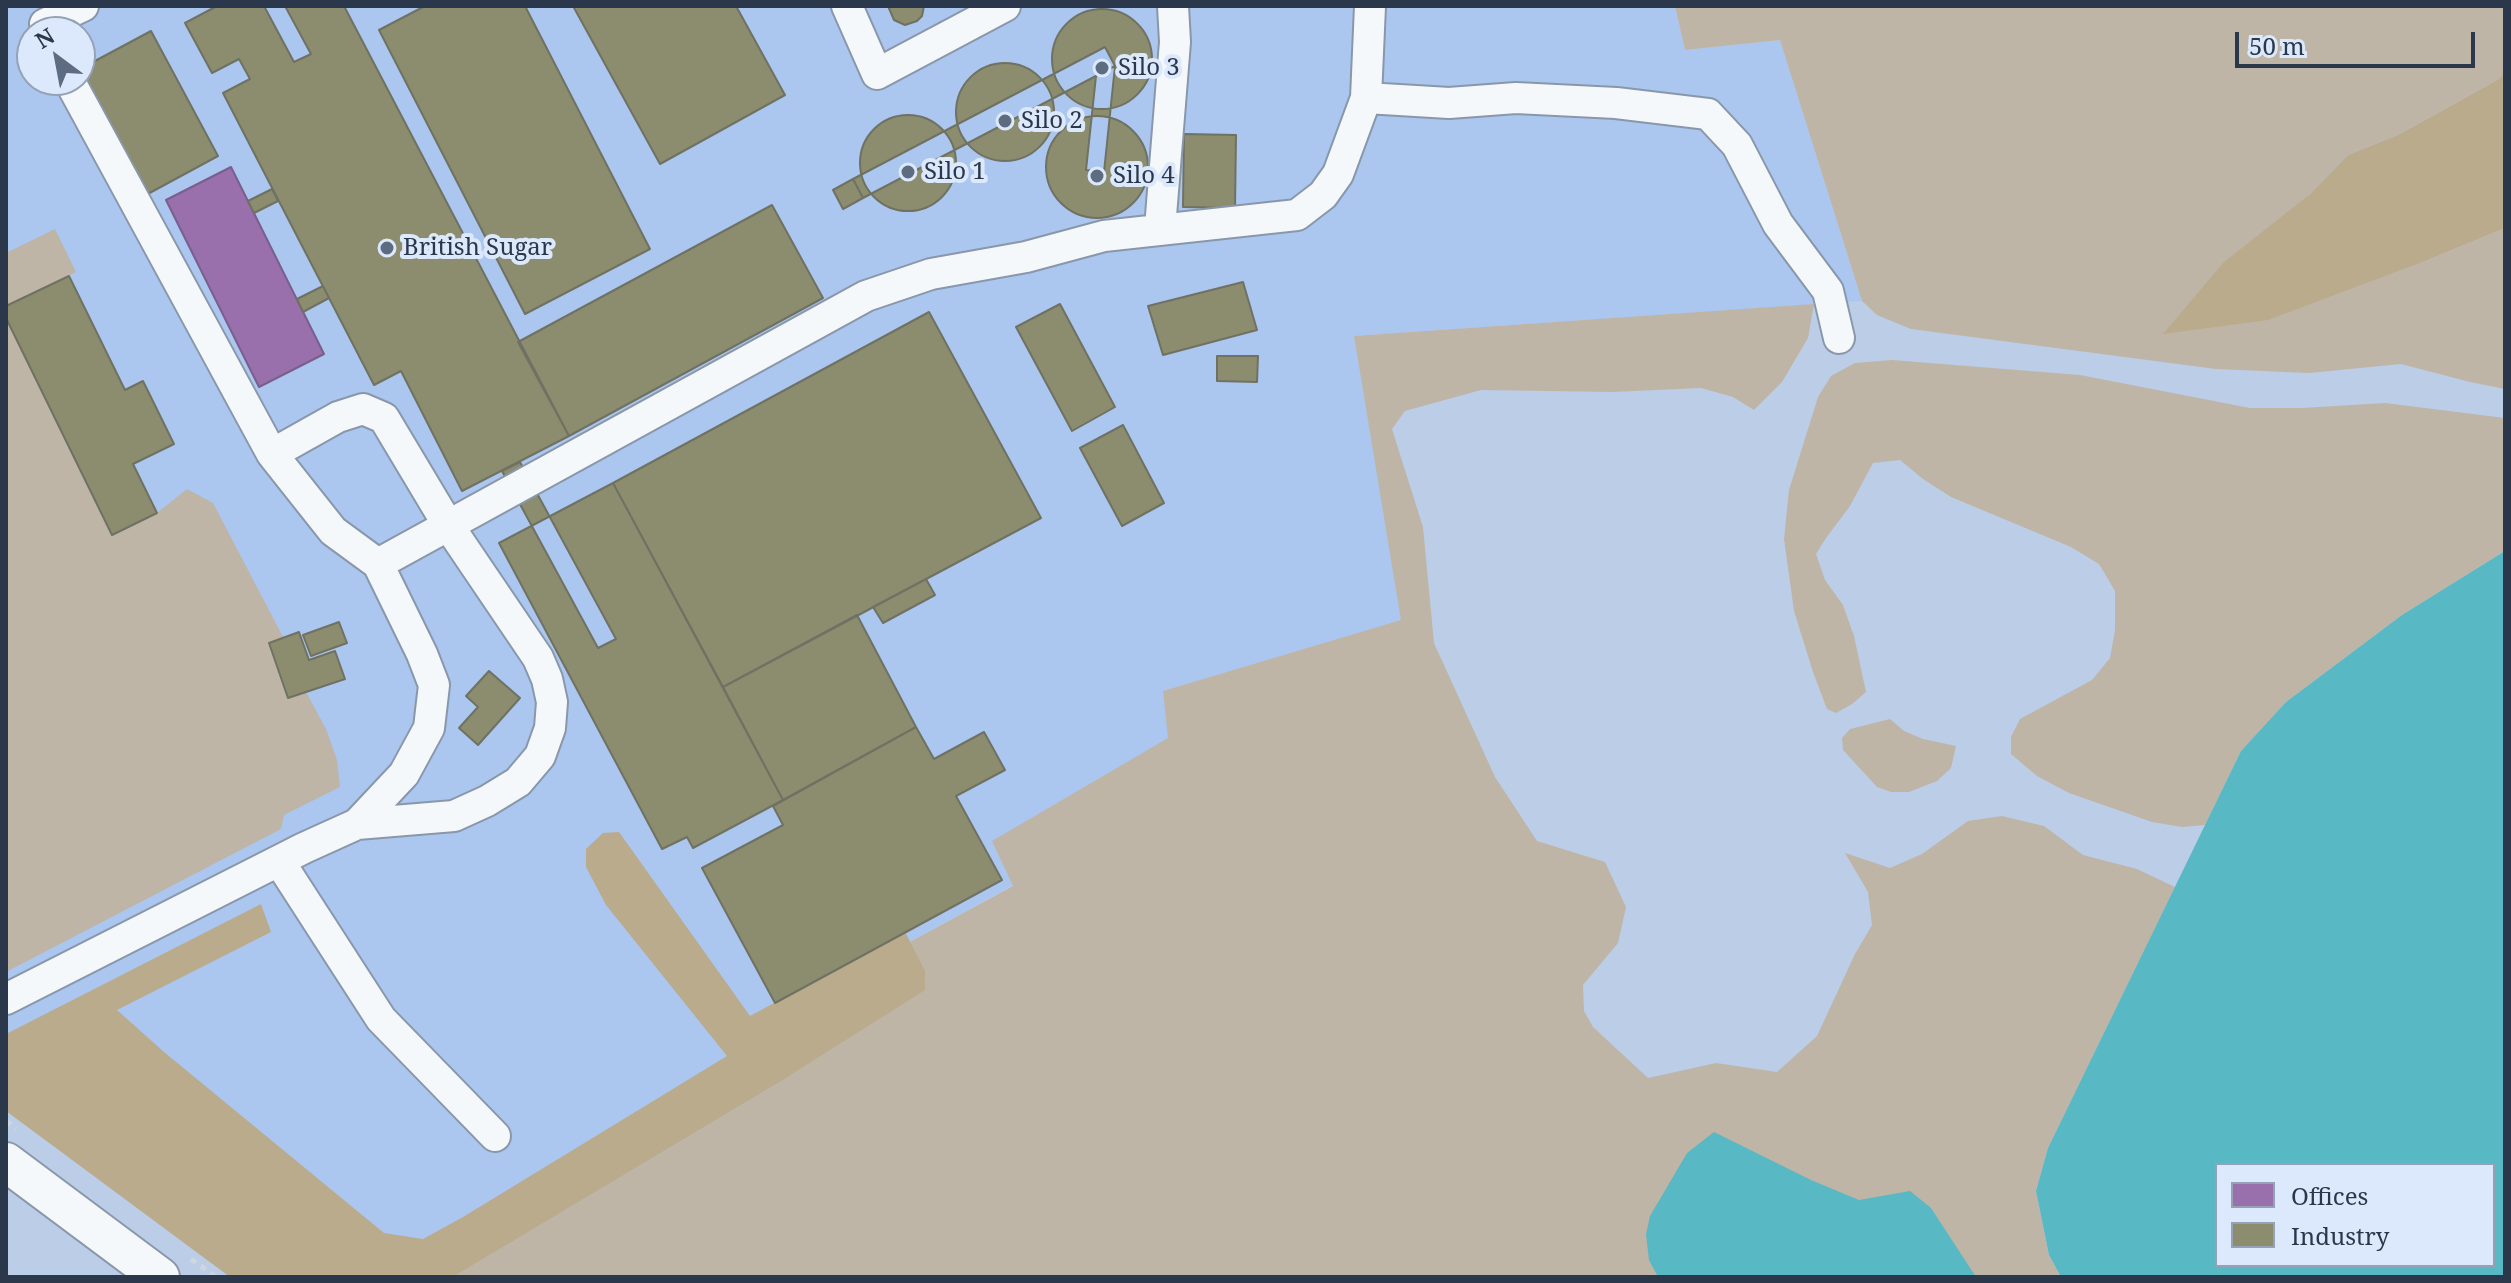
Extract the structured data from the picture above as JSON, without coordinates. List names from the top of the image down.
{
  "places": [
    "Silo 3",
    "Silo 2",
    "Silo 1",
    "Silo 4",
    "British Sugar"
  ],
  "legend": ["Offices", "Industry"],
  "scale_bar": "50 m",
  "north": "top left"
}
